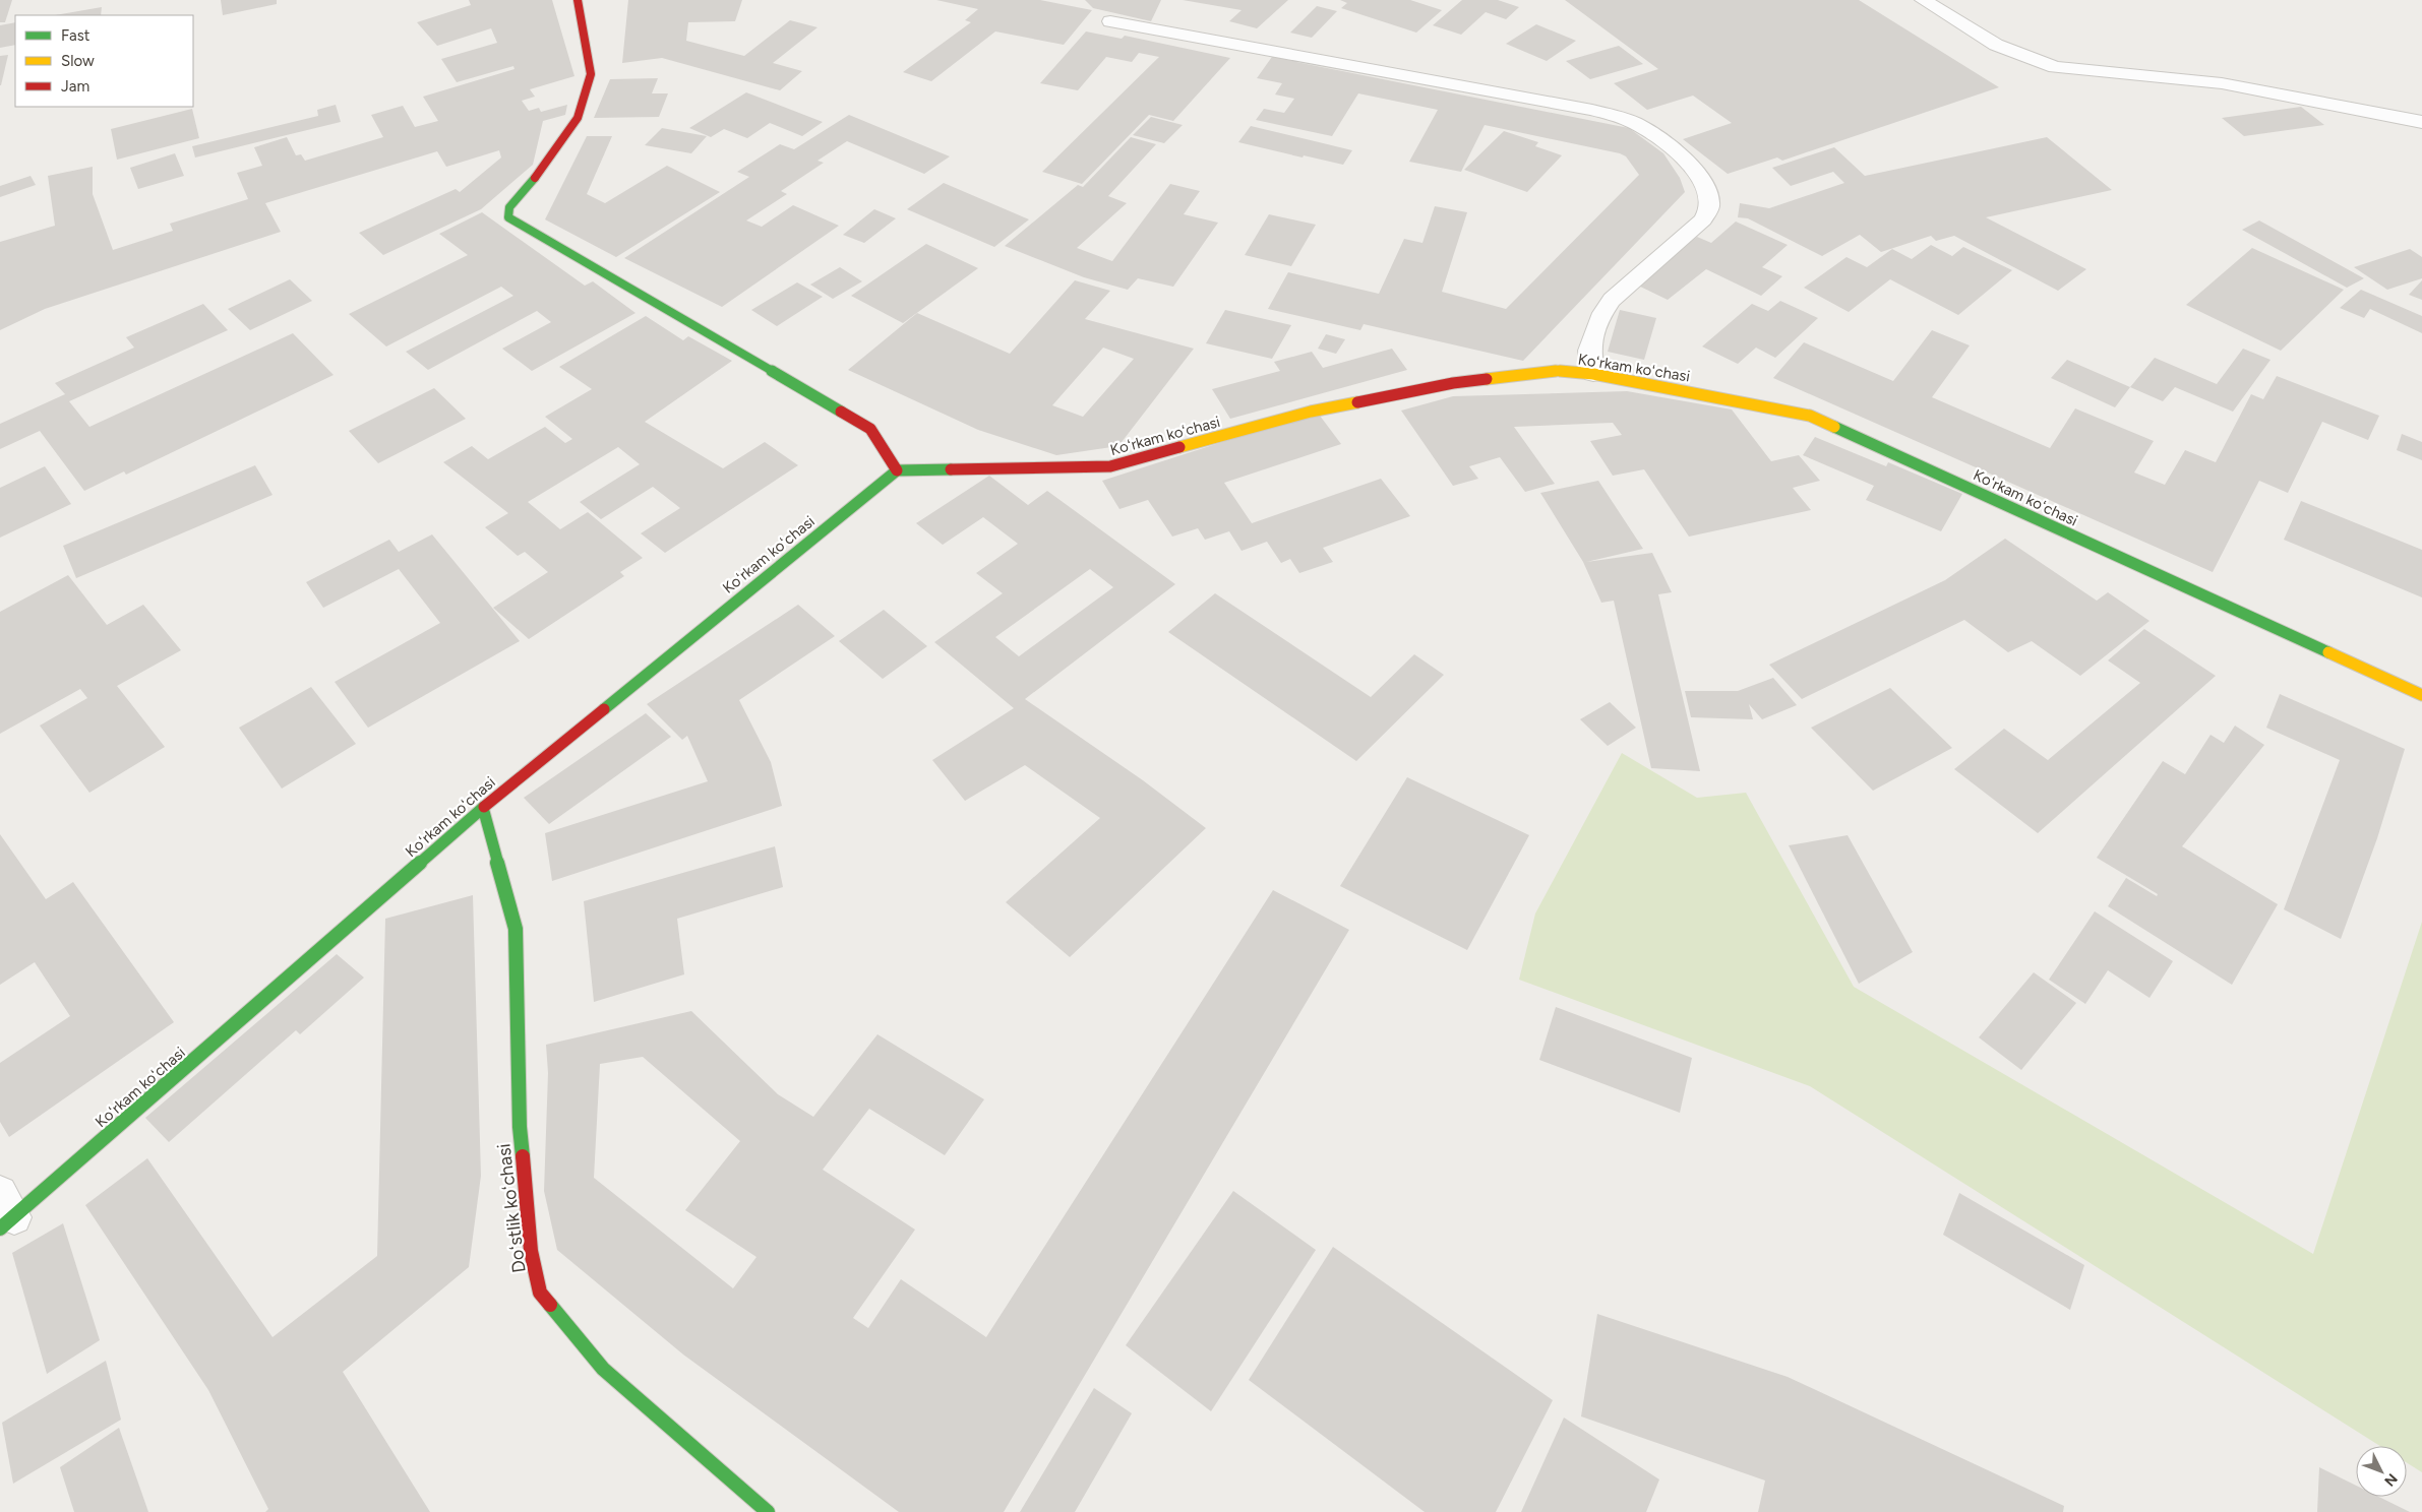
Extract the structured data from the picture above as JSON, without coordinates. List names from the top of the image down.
{
  "streets": {
    "street": ["Koʻrkam koʻchasi", "Doʻstlik koʻchasi"]
  },
  "crossings": [
    ["Koʻrkam koʻchasi", "Doʻstlik koʻchasi"]
  ],
  "legend": ["Fast", "Slow", "Jam"],
  "north": "bottom right"
}
